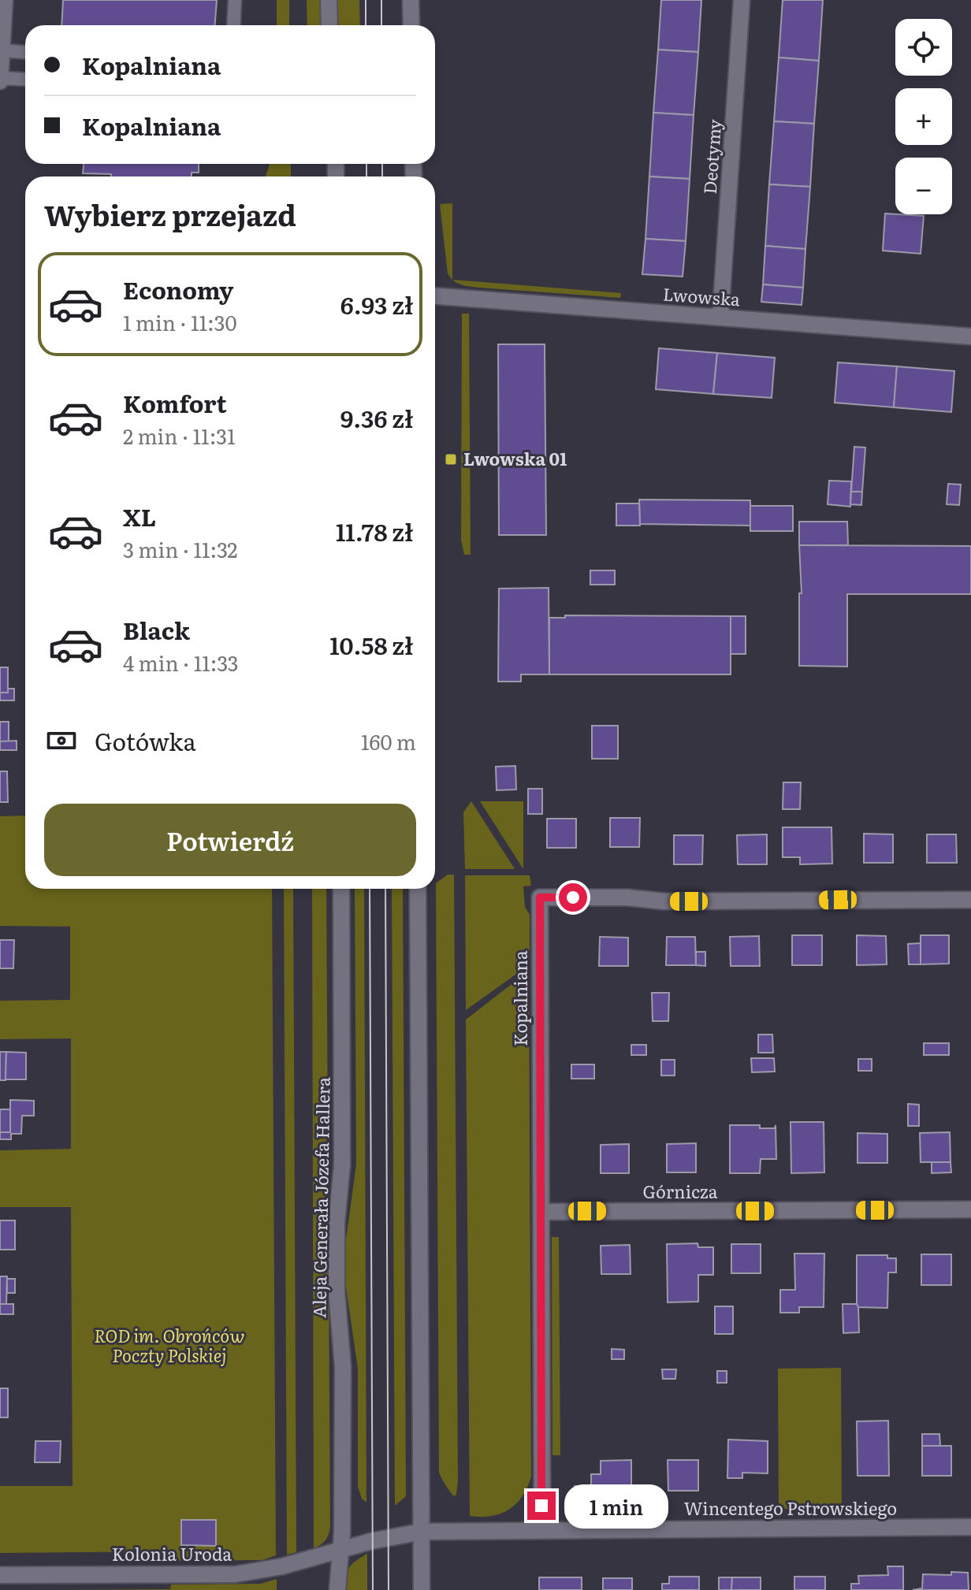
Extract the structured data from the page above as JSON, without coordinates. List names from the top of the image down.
{
  "streets": {
    "street": [
      "Deotymy",
      "Lwowska",
      "Kopalniana",
      "Górnicza",
      "Aleja Generała Józefa Hallera",
      "Wincentego Pstrowskiego",
      "Kolonia Uroda"
    ]
  },
  "crossings": [
    ["Deotymy", "Lwowska"],
    ["Kopalniana", "Górnicza"],
    ["Kopalniana", "Wincentego Pstrowskiego"],
    ["Aleja Generała Józefa Hallera", "Kolonia Uroda"]
  ],
  "parks": ["ROD im. Obrońców Poczty Polskiej"],
  "places": {
    "transit": ["Lwowska 01"]
  },
  "page": {
    "map_buttons": ["+", "−"],
    "banner": ["Kopalniana", "Kopalniana"],
    "heading": "Wybierz przejazd",
    "list": [
      {
        "name": "Economy",
        "note": "1 min · 11:30",
        "value": "6.93 zł"
      },
      {
        "name": "Komfort",
        "note": "2 min · 11:31",
        "value": "9.36 zł"
      },
      {
        "name": "XL",
        "note": "3 min · 11:32",
        "value": "11.78 zł"
      },
      {
        "name": "Black",
        "note": "4 min · 11:33",
        "value": "10.58 zł"
      }
    ],
    "pay": ["Gotówka", "160 m"],
    "buttons": "Potwierdź",
    "bubble": "1 min"
  }
}
